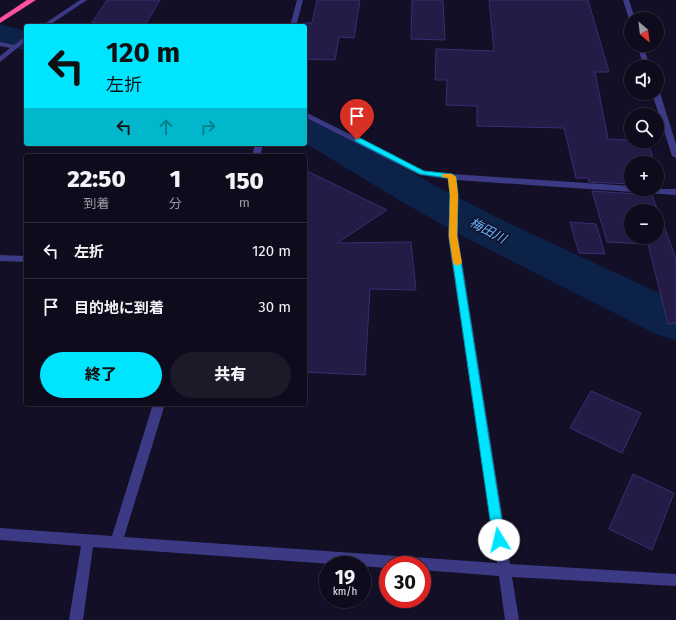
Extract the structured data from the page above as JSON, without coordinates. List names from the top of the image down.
{
  "water": ["梅田川"],
  "north": "bottom right",
  "page": {
    "map_buttons": ["+", "−"],
    "turn": ["120 m", "左折"],
    "eta": [
      "22:50",
      "到着",
      "1",
      "分",
      "150",
      "m"
    ],
    "list": [
      {
        "name": "左折",
        "value": "120 m"
      },
      {
        "name": "目的地に到着",
        "value": "30 m"
      }
    ],
    "buttons": ["終了", "共有"],
    "speed": "19 km/h",
    "limit": "30"
  }
}
